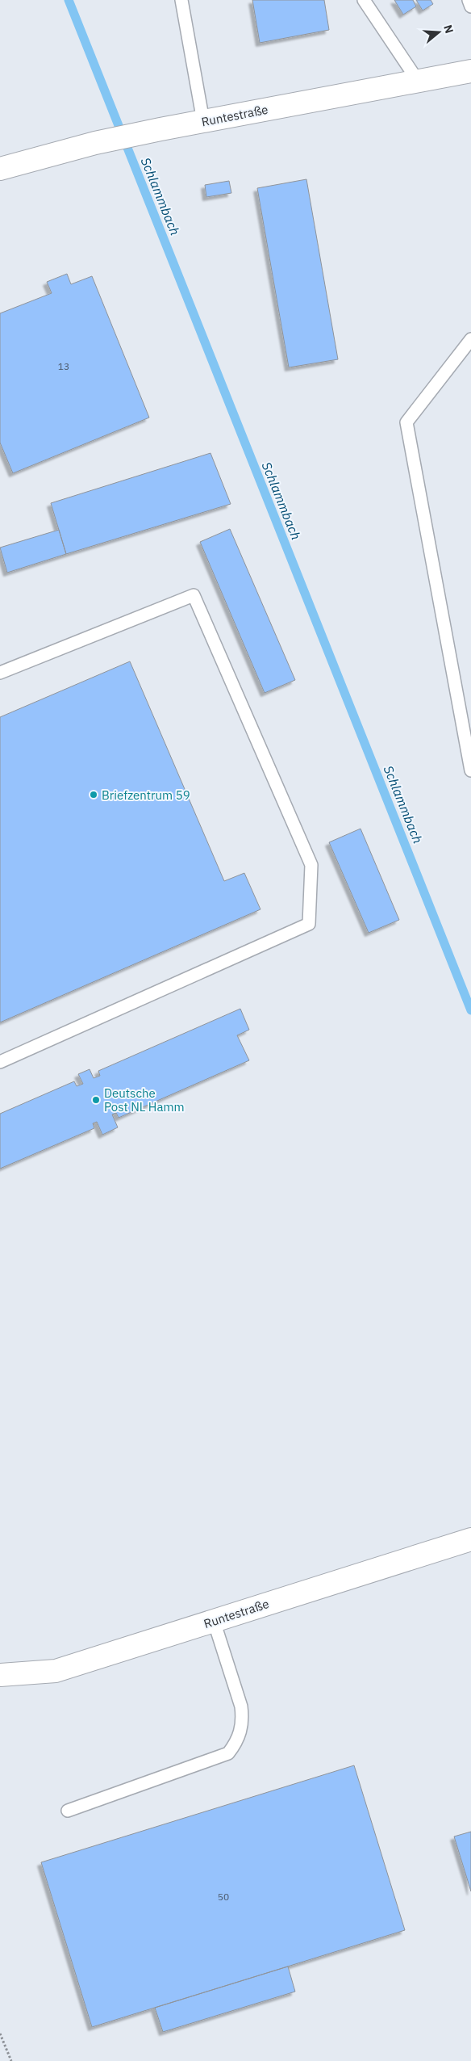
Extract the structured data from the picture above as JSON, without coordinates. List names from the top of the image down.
{
  "streets": {
    "street": ["Runtestraße"]
  },
  "water": ["Schlammbach"],
  "places": ["Briefzentrum 59", "Deutsche Post NL Hamm"],
  "house_numbers": ["13", "50"],
  "north": "right"
}
